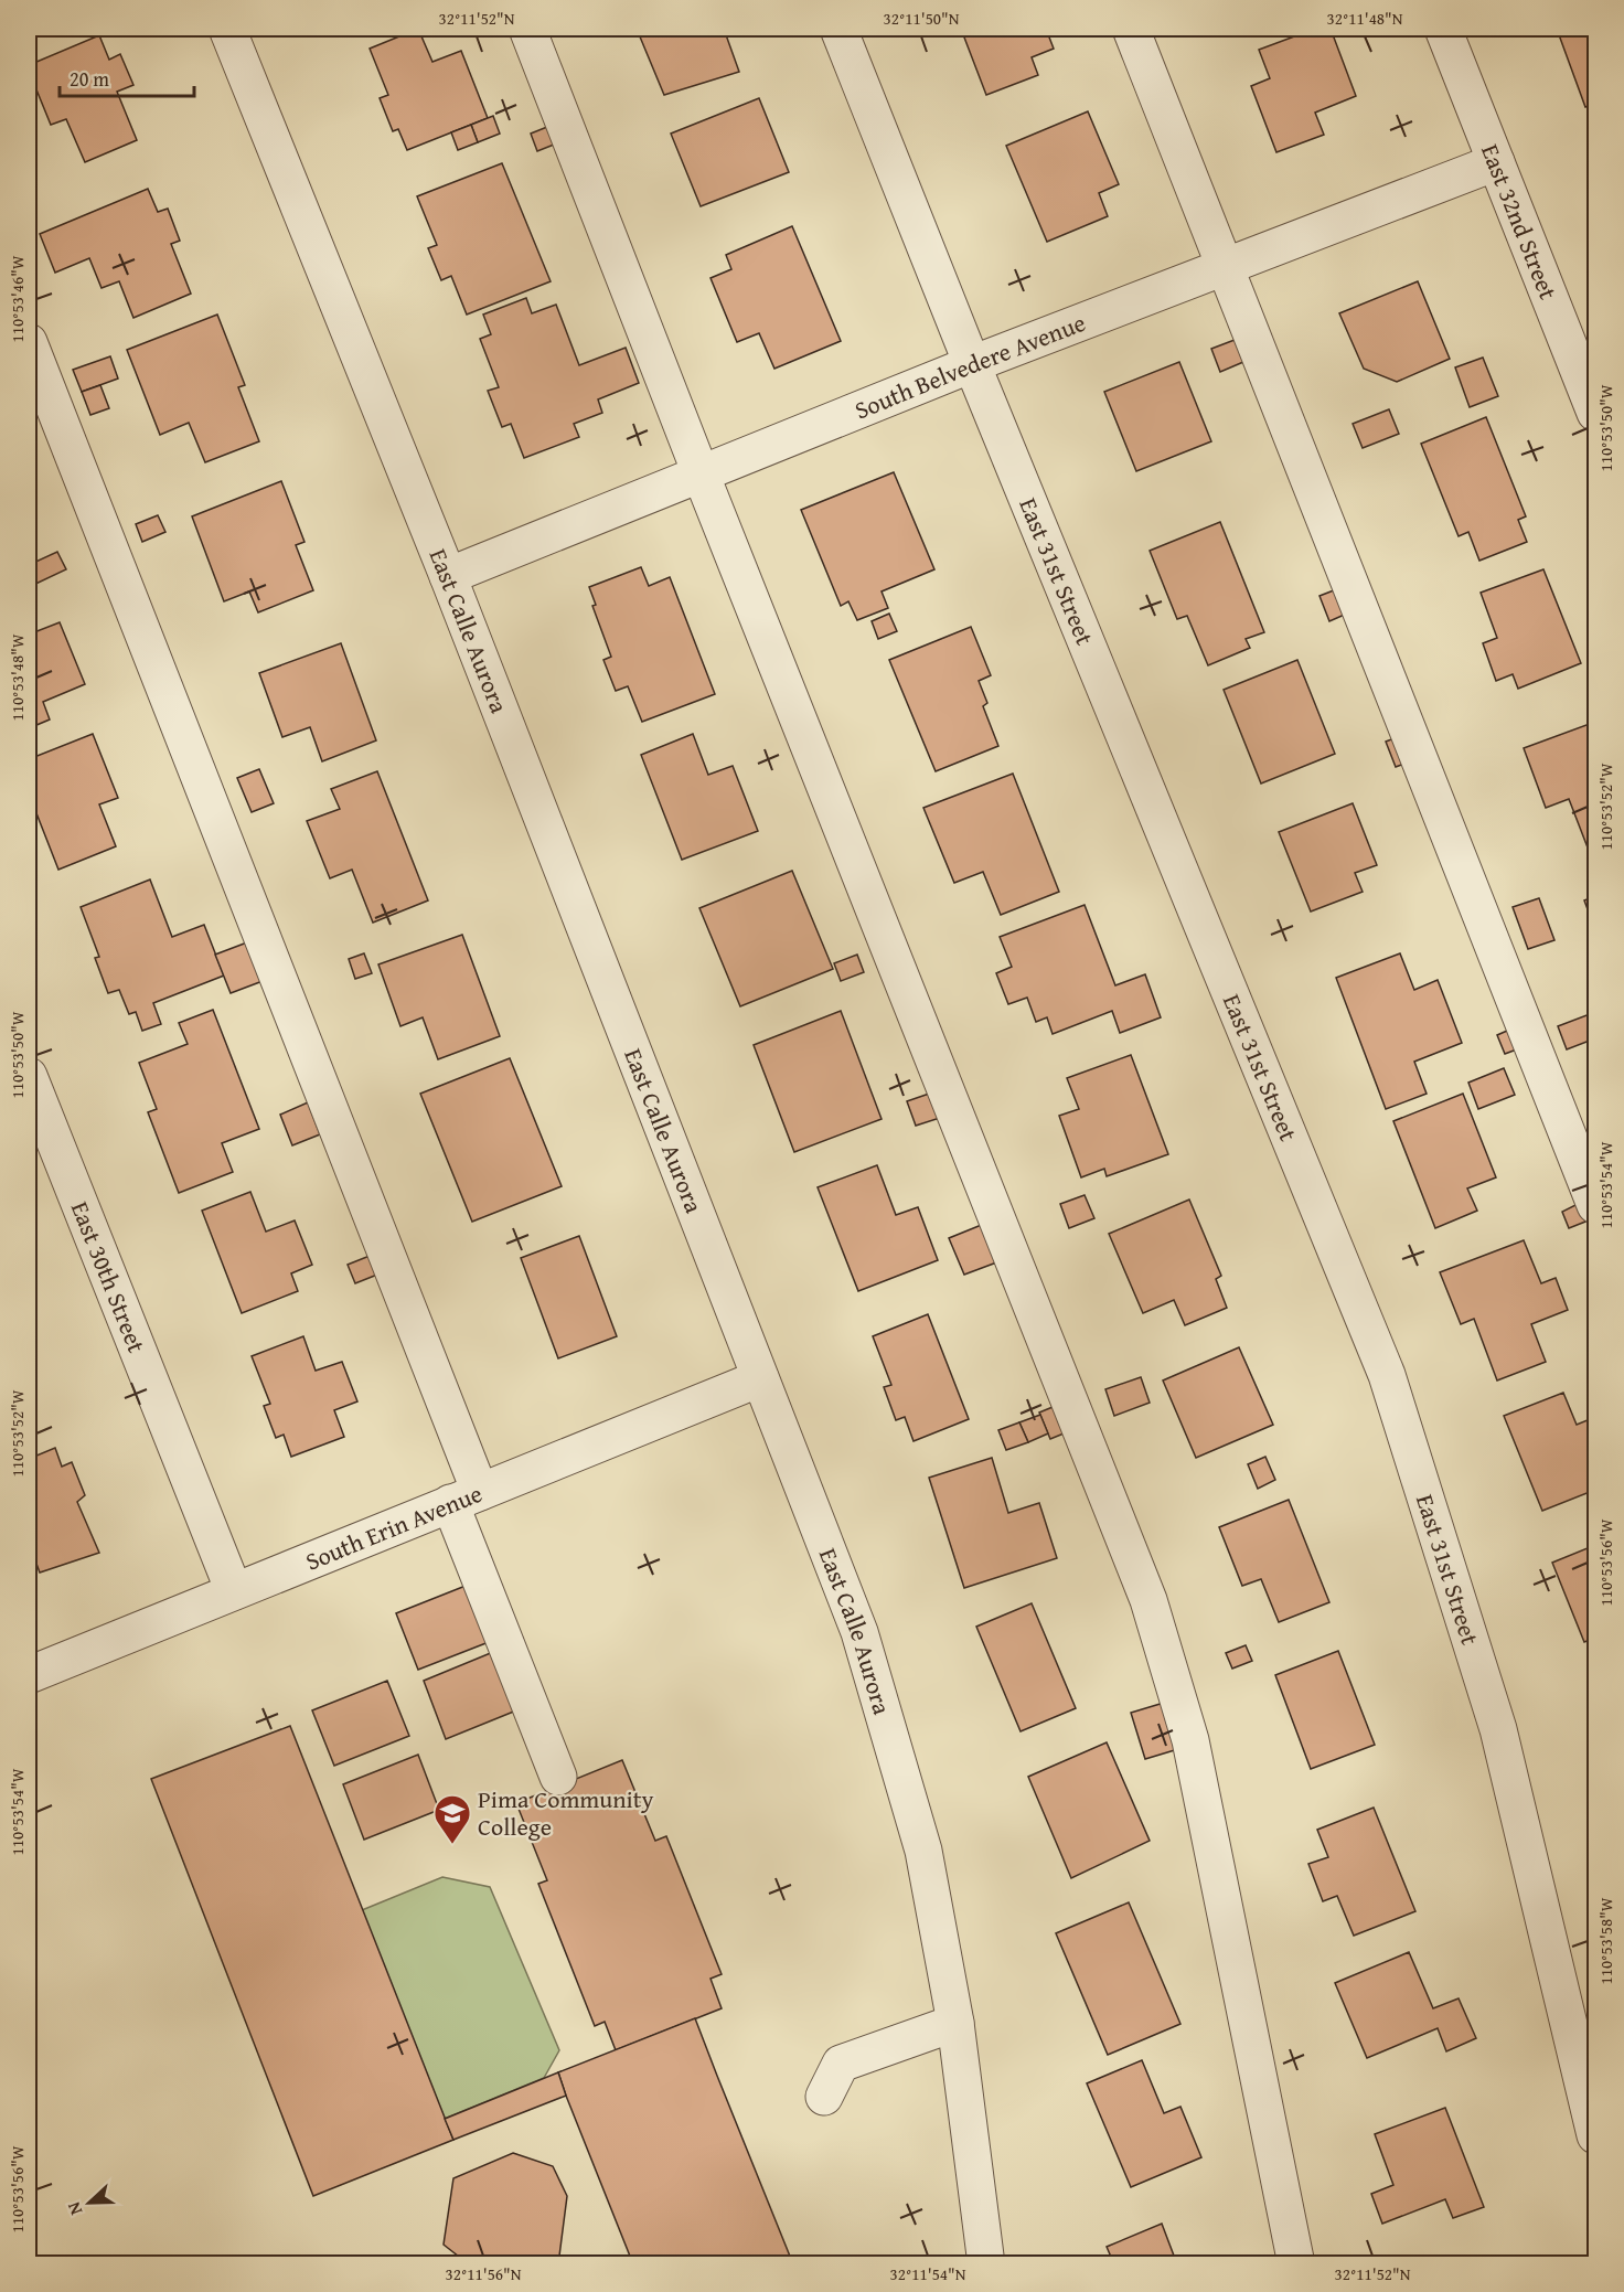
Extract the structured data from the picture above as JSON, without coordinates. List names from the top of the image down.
{
  "streets": {
    "street": [
      "East 32nd Street",
      "South Belvedere Avenue",
      "East 31st Street",
      "East Calle Aurora",
      "East 30th Street",
      "South Erin Avenue"
    ]
  },
  "crossings": [
    ["East 32nd Street", "South Belvedere Avenue"],
    ["South Belvedere Avenue", "East 31st Street"],
    ["South Belvedere Avenue", "East Calle Aurora"],
    ["East Calle Aurora", "South Erin Avenue"],
    ["East 30th Street", "South Erin Avenue"]
  ],
  "places": {
    "school or university": ["Pima Community College"]
  },
  "scale_bar": "20 m",
  "north": "left",
  "coordinates": [
    "32°11'52\"N",
    "32°11'50\"N",
    "32°11'48\"N",
    "110°53'46\"W",
    "110°53'50\"W",
    "110°53'48\"W",
    "110°53'52\"W",
    "110°53'54\"W",
    "110°53'56\"W",
    "110°53'58\"W",
    "32°11'56\"N",
    "32°11'54\"N"
  ]
}
